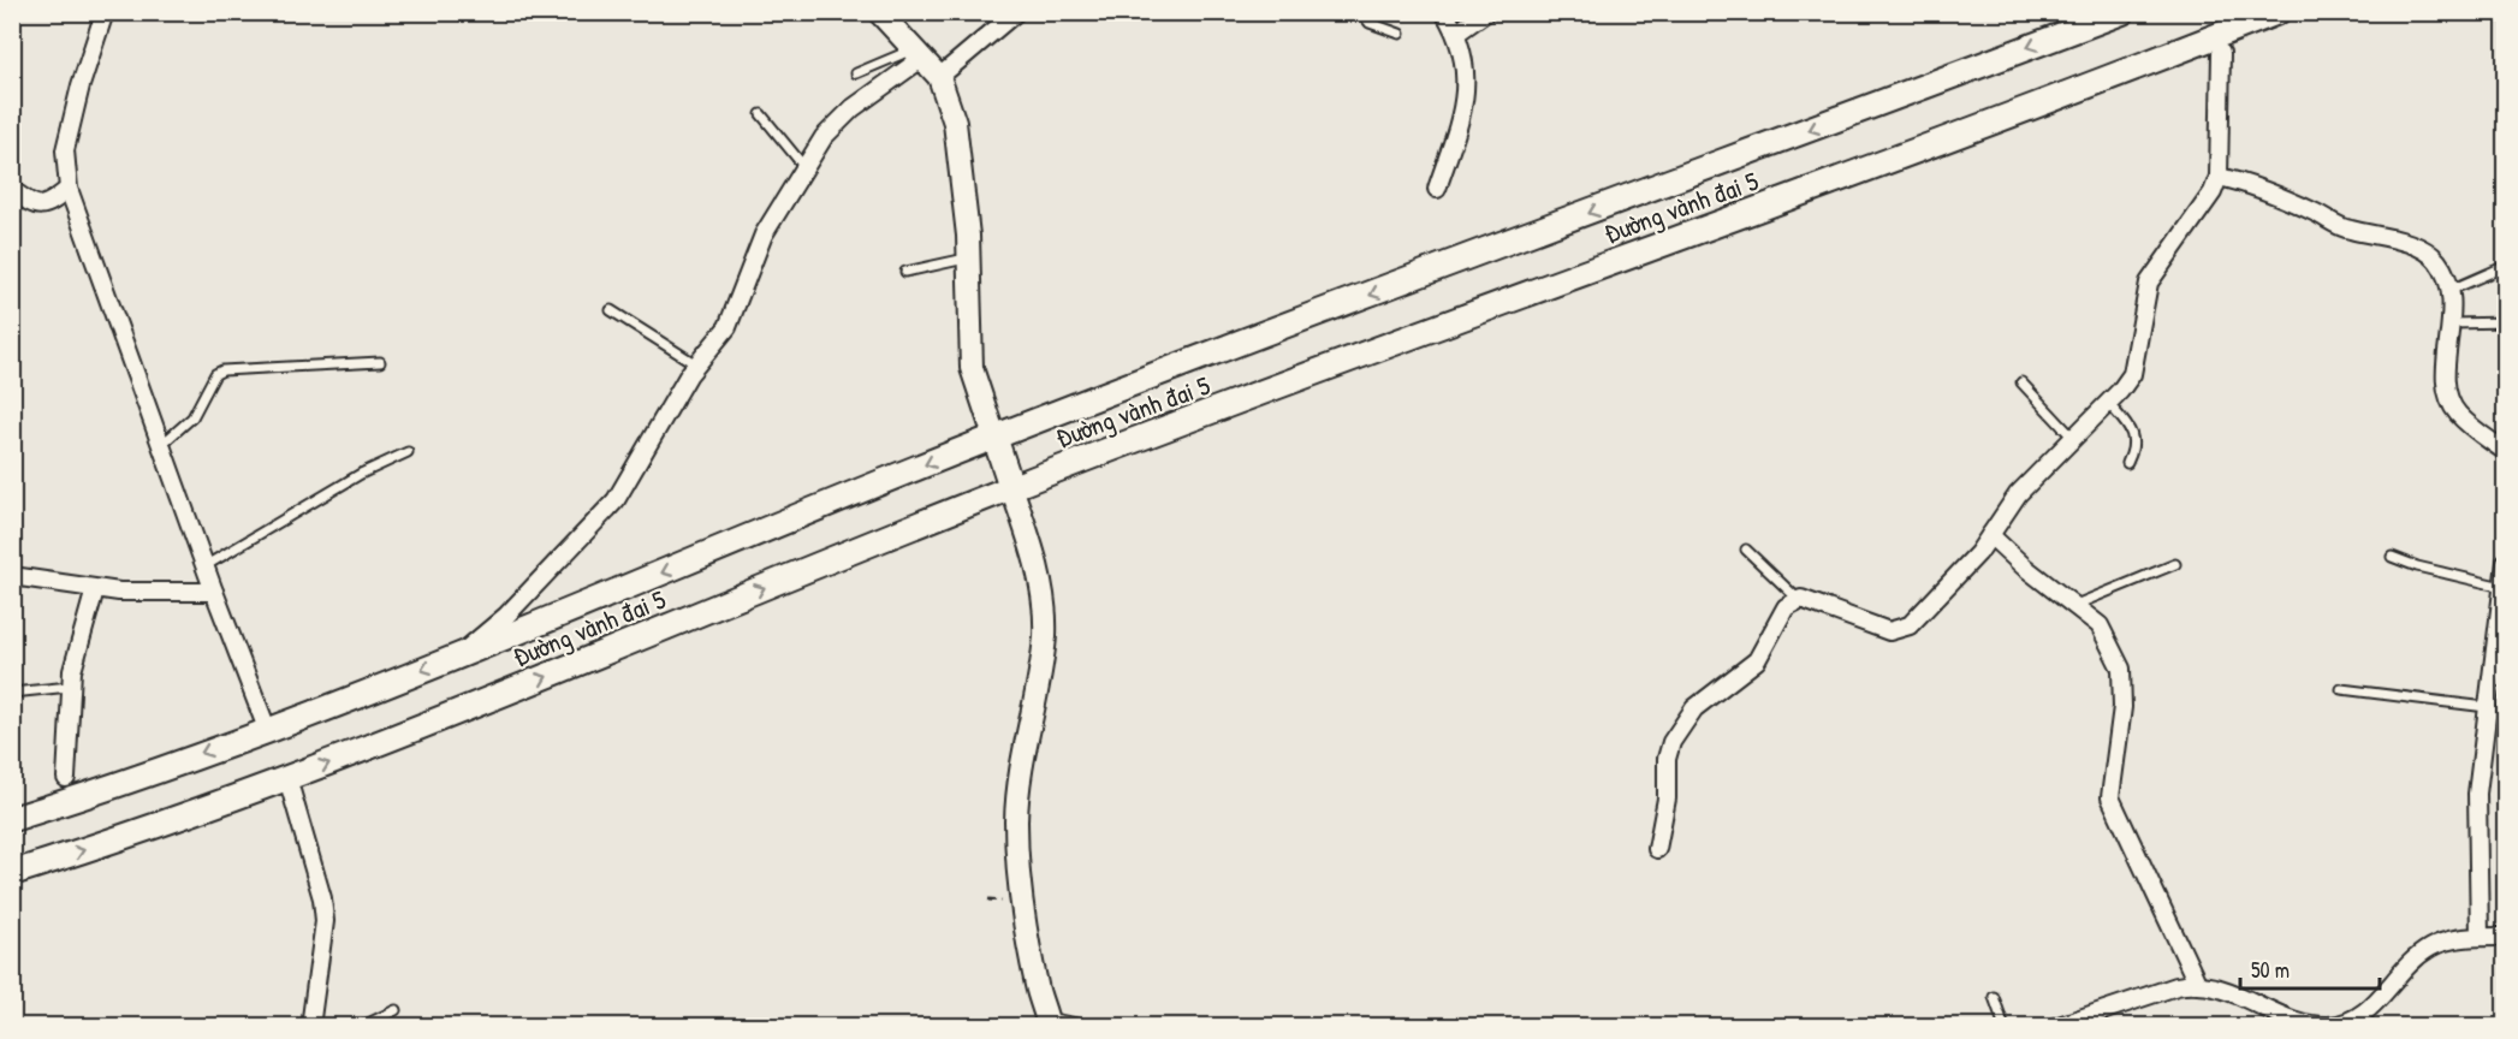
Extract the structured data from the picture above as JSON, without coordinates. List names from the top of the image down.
{
  "streets": {
    "main road": ["Đường vành đai 5"]
  },
  "scale_bar": "50 m"
}
